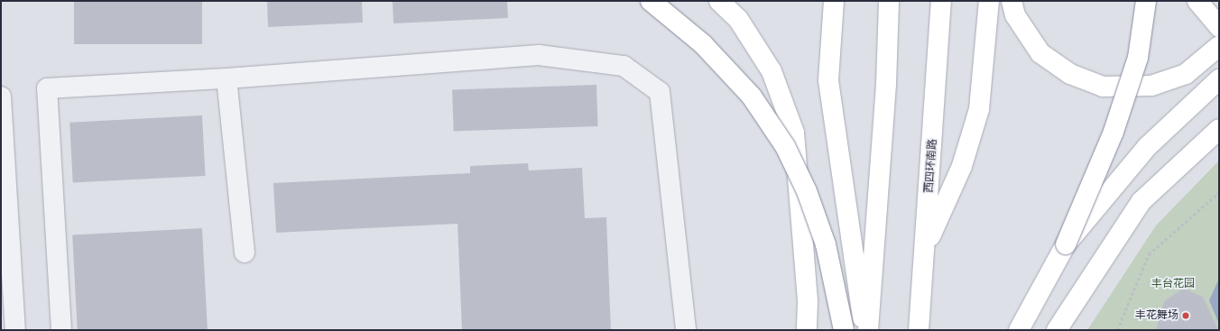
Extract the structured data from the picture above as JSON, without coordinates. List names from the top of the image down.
{
  "streets": {
    "main road": ["西四环南路"]
  },
  "parks": ["丰台花园"],
  "places": ["丰花舞场"]
}
